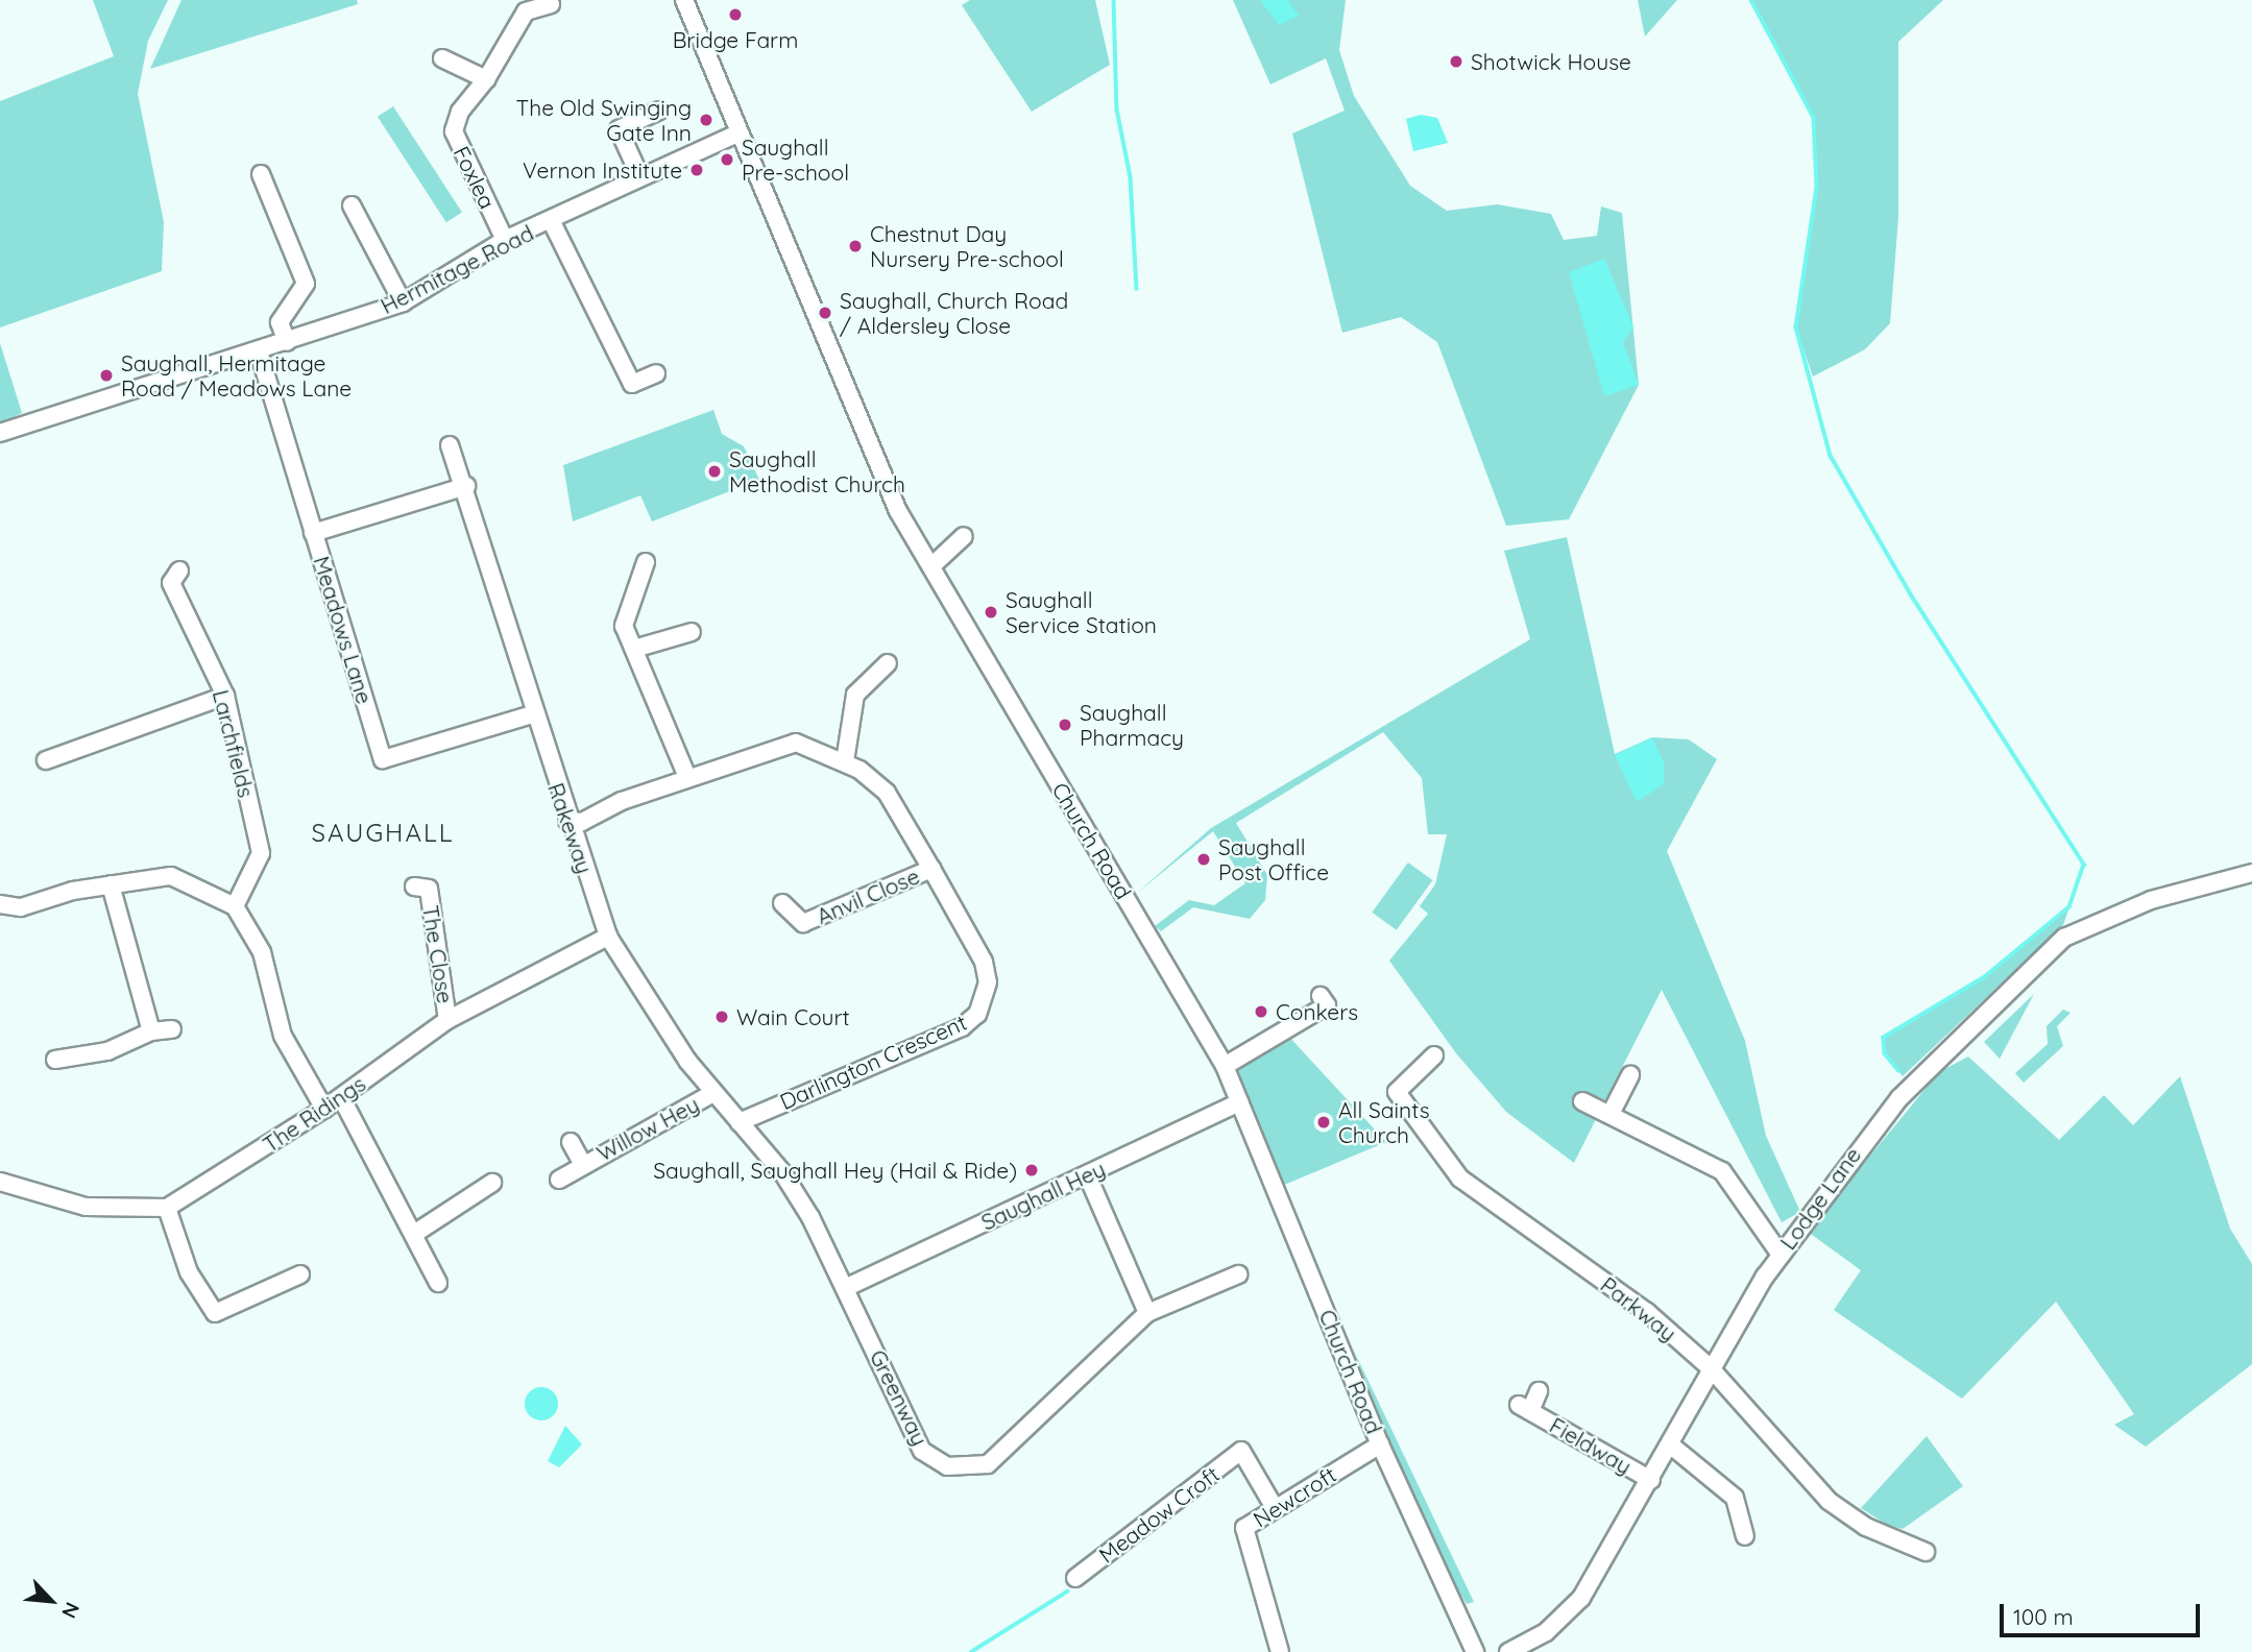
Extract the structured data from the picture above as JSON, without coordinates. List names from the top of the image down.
{
  "streets": {
    "street": [
      "Foxlea",
      "Hermitage Road",
      "Meadows Lane",
      "Larchfields",
      "Rakeway",
      "Church Road",
      "Anvil Close",
      "The Close",
      "Darlington Crescent",
      "The Ridings",
      "Willow Hey",
      "Saughall Hey",
      "Lodge Lane",
      "Parkway",
      "Greenway",
      "Fieldway",
      "Newcroft",
      "Meadow Croft"
    ]
  },
  "crossings": [
    ["Foxlea", "Hermitage Road"],
    ["Hermitage Road", "Meadows Lane"],
    ["Hermitage Road", "Church Road"],
    ["Meadows Lane", "Rakeway"],
    ["Rakeway", "Darlington Crescent"],
    ["Rakeway", "The Ridings"],
    ["Rakeway", "Willow Hey"],
    ["Rakeway", "Greenway"],
    ["Church Road", "Saughall Hey"],
    ["Church Road", "Newcroft"],
    ["Anvil Close", "Darlington Crescent"],
    ["The Close", "The Ridings"],
    ["Darlington Crescent", "Greenway"],
    ["Saughall Hey", "Greenway"],
    ["Lodge Lane", "Parkway"],
    ["Lodge Lane", "Fieldway"],
    ["Newcroft", "Meadow Croft"]
  ],
  "districts": ["SAUGHALL"],
  "places": [
    "Bridge Farm",
    "Shotwick House",
    "The Old Swinging Gate Inn",
    "Saughall Pre-school",
    "Vernon Institute",
    "Chestnut Day Nursery Pre-school",
    "Saughall, Church Road / Aldersley Close",
    "Saughall, Hermitage Road / Meadows Lane",
    "Saughall Methodist Church",
    "Saughall Service Station",
    "Saughall Pharmacy",
    "Saughall Post Office",
    "Conkers",
    "Wain Court",
    "All Saints Church",
    "Saughall, Saughall Hey (Hail & Ride)"
  ],
  "scale_bar": "100 m",
  "north": "bottom right"
}
